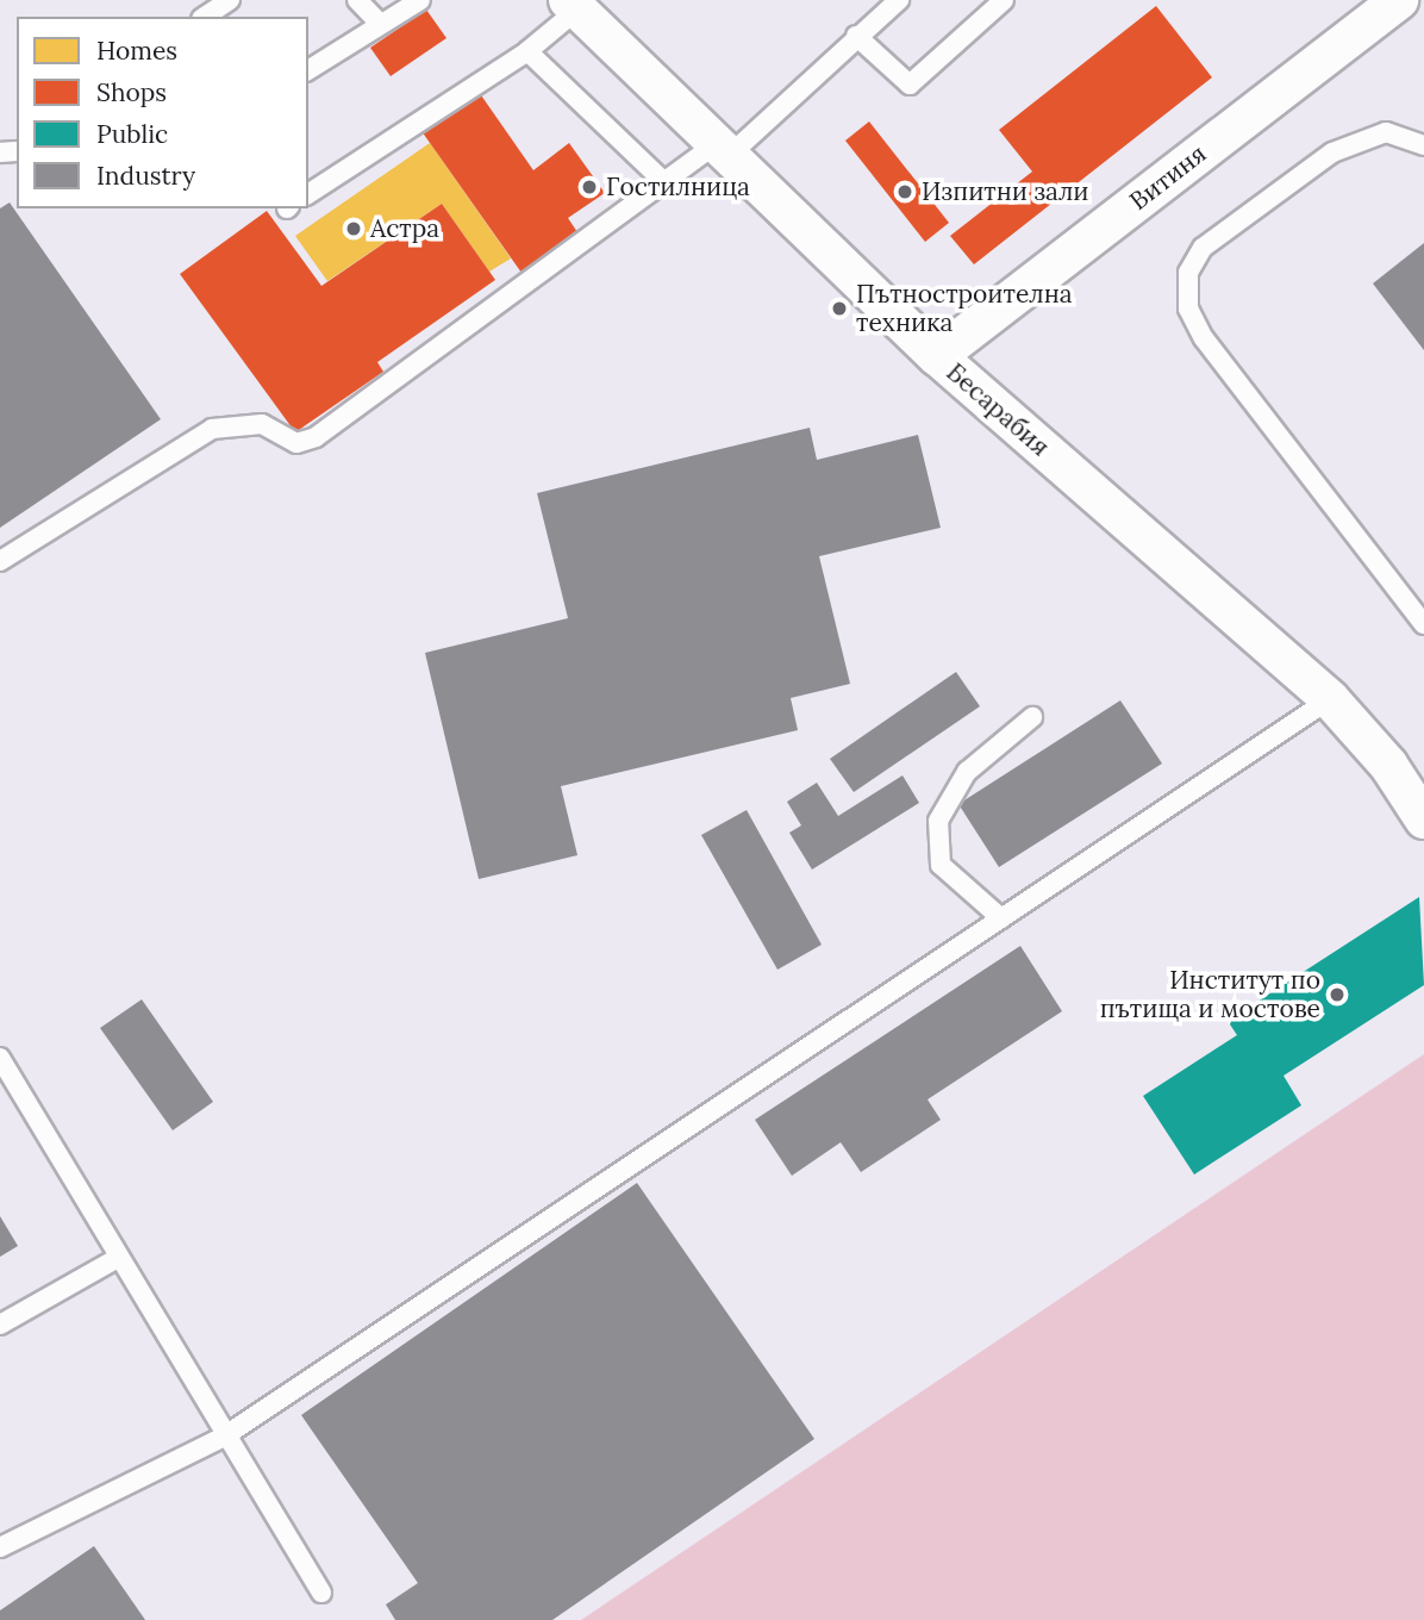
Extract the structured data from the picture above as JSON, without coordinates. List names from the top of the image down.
{
  "streets": {
    "street": ["Витиня", "Бесарабия"]
  },
  "crossings": [
    ["Витиня", "Бесарабия"]
  ],
  "places": [
    "Гостилница",
    "Изпитни зали",
    "Астра",
    "Пътностроителна техника",
    "Институт по пътища и мостове"
  ],
  "legend": [
    "Homes",
    "Shops",
    "Public",
    "Industry"
  ]
}
